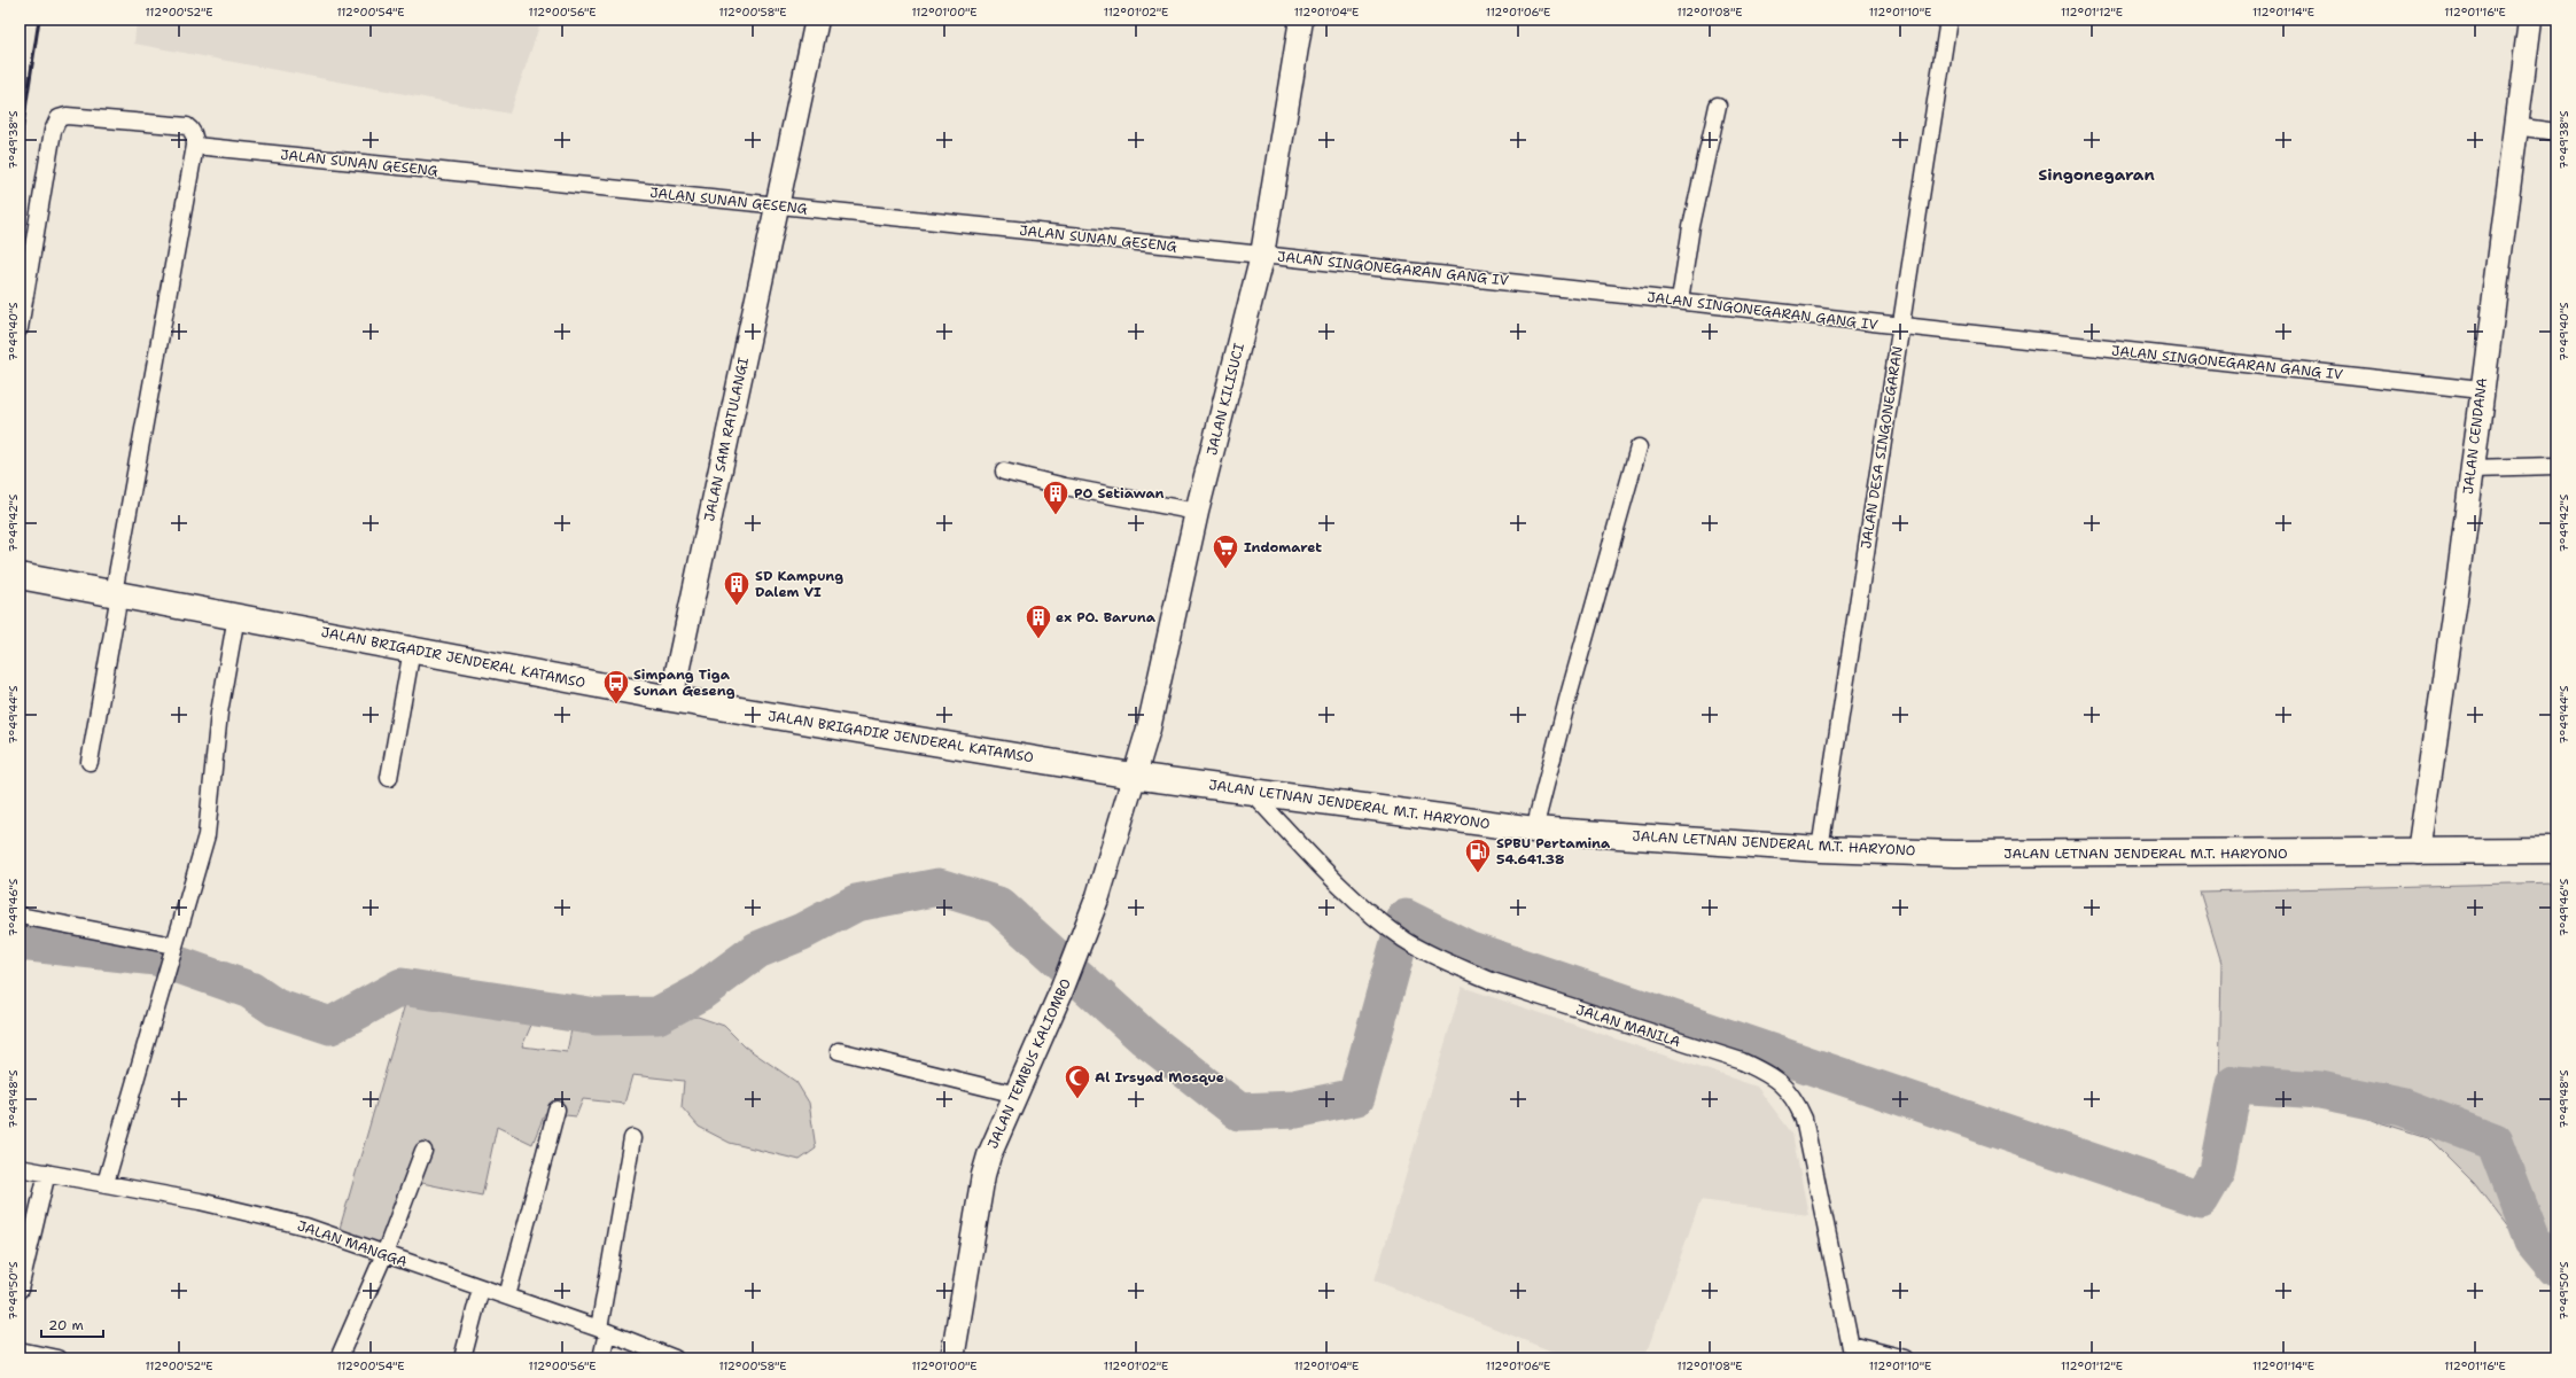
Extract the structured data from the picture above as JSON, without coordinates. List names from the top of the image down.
{
  "streets": {
    "main road": ["JALAN BRIGADIR JENDERAL KATAMSO", "JALAN LETNAN JENDERAL M.T. HARYONO"],
    "street": [
      "JALAN SUNAN GESENG",
      "JALAN SINGONEGARAN GANG IV",
      "JALAN KILISUCI",
      "JALAN CENDANA",
      "JALAN SAM RATULANGI",
      "JALAN DESA SINGONEGARAN",
      "JALAN MANILA",
      "JALAN TEMBUS KALIOMBO",
      "JALAN MANGGA"
    ]
  },
  "crossings": [
    ["JALAN SUNAN GESENG", "JALAN SINGONEGARAN GANG IV"],
    ["JALAN SUNAN GESENG", "JALAN KILISUCI"],
    ["JALAN SUNAN GESENG", "JALAN SAM RATULANGI"],
    ["JALAN SINGONEGARAN GANG IV", "JALAN KILISUCI"],
    ["JALAN SINGONEGARAN GANG IV", "JALAN CENDANA"],
    ["JALAN SINGONEGARAN GANG IV", "JALAN DESA SINGONEGARAN"],
    ["JALAN KILISUCI", "JALAN BRIGADIR JENDERAL KATAMSO"],
    ["JALAN KILISUCI", "JALAN LETNAN JENDERAL M.T. HARYONO"],
    ["JALAN KILISUCI", "JALAN TEMBUS KALIOMBO"],
    ["JALAN CENDANA", "JALAN LETNAN JENDERAL M.T. HARYONO"],
    ["JALAN SAM RATULANGI", "JALAN BRIGADIR JENDERAL KATAMSO"],
    ["JALAN DESA SINGONEGARAN", "JALAN LETNAN JENDERAL M.T. HARYONO"],
    ["JALAN BRIGADIR JENDERAL KATAMSO", "JALAN LETNAN JENDERAL M.T. HARYONO"],
    ["JALAN BRIGADIR JENDERAL KATAMSO", "JALAN TEMBUS KALIOMBO"],
    ["JALAN LETNAN JENDERAL M.T. HARYONO", "JALAN MANILA"],
    ["JALAN LETNAN JENDERAL M.T. HARYONO", "JALAN TEMBUS KALIOMBO"]
  ],
  "districts": ["Singonegaran"],
  "places": {
    "building": ["PO Setiawan", "SD Kampung Dalem VI", "ex PO. Baruna"],
    "supermarket": ["Indomaret"],
    "bus stop": ["Simpang Tiga Sunan Geseng"],
    "fuel station": ["SPBU Pertamina 54.641.38"],
    "mosque": ["Al Irsyad Mosque"]
  },
  "scale_bar": "20 m",
  "coordinates": [
    "112°00'52\"E",
    "112°00'54\"E",
    "112°00'56\"E",
    "112°00'58\"E",
    "112°01'00\"E",
    "112°01'02\"E",
    "112°01'04\"E",
    "112°01'06\"E",
    "112°01'08\"E",
    "112°01'10\"E",
    "112°01'12\"E",
    "112°01'14\"E",
    "112°01'16\"E",
    "7°49'38\"S",
    "7°49'40\"S",
    "7°49'42\"S",
    "7°49'44\"S",
    "7°49'46\"S",
    "7°49'48\"S",
    "7°49'50\"S"
  ]
}
